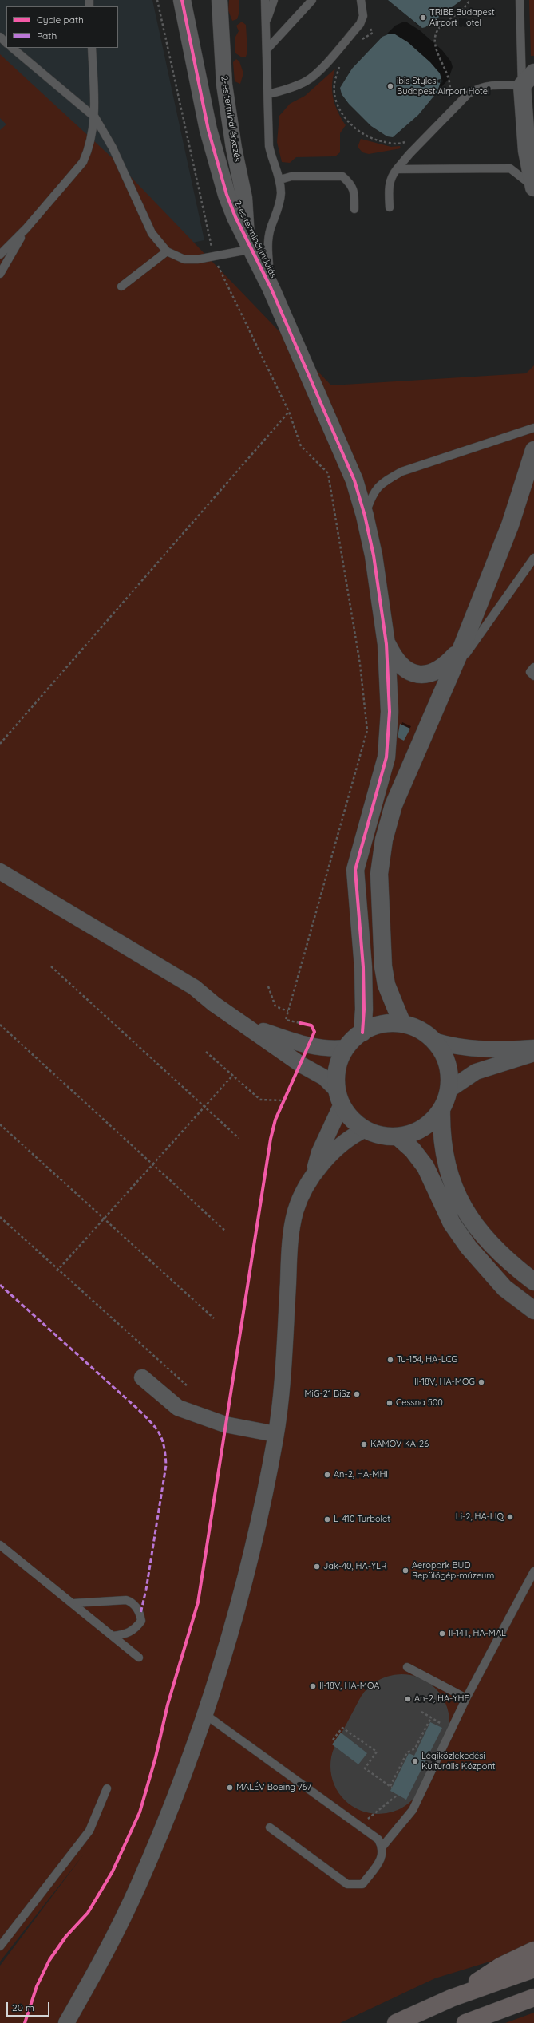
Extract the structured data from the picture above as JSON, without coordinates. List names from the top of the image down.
{
  "streets": {
    "street": ["2-es terminál érkezés", "2-es terminál indulás"]
  },
  "crossings": [
    ["2-es terminál érkezés", "2-es terminál indulás"]
  ],
  "places": [
    "TRIBE Budapest Airport Hotel",
    "ibis Styles - Budapest Airport Hotel",
    "Tu-154, HA-LCG",
    "Il-18V, HA-MOG",
    "MiG-21 BiSz",
    "Cessna 500",
    "KAMOV KA-26",
    "An-2, HA-MHI",
    "Li-2, HA-LIQ",
    "L-410 Turbolet",
    "Jak-40, HA-YLR",
    "Aeropark BUD Repülőgép-múzeum",
    "Il-14T, HA-MAL",
    "Il-18V, HA-MOA",
    "An-2, HA-YHF",
    "Légiközlekedési Kulturális Központ",
    "MALÉV Boeing 767"
  ],
  "legend": ["Cycle path", "Path"],
  "scale_bar": "20 m"
}
